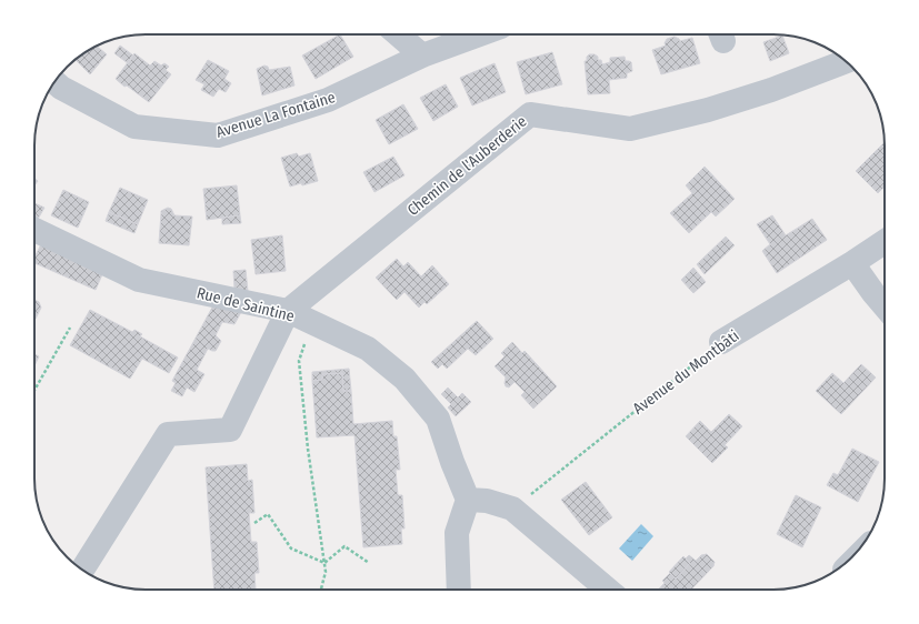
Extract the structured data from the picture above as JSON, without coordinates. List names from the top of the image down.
{
  "streets": {
    "street": [
      "Avenue La Fontaine",
      "Chemin de l'Auberderie",
      "Rue de Saintine",
      "Avenue du Montbâti"
    ]
  },
  "crossings": [
    ["Chemin de l'Auberderie", "Rue de Saintine"]
  ]
}
